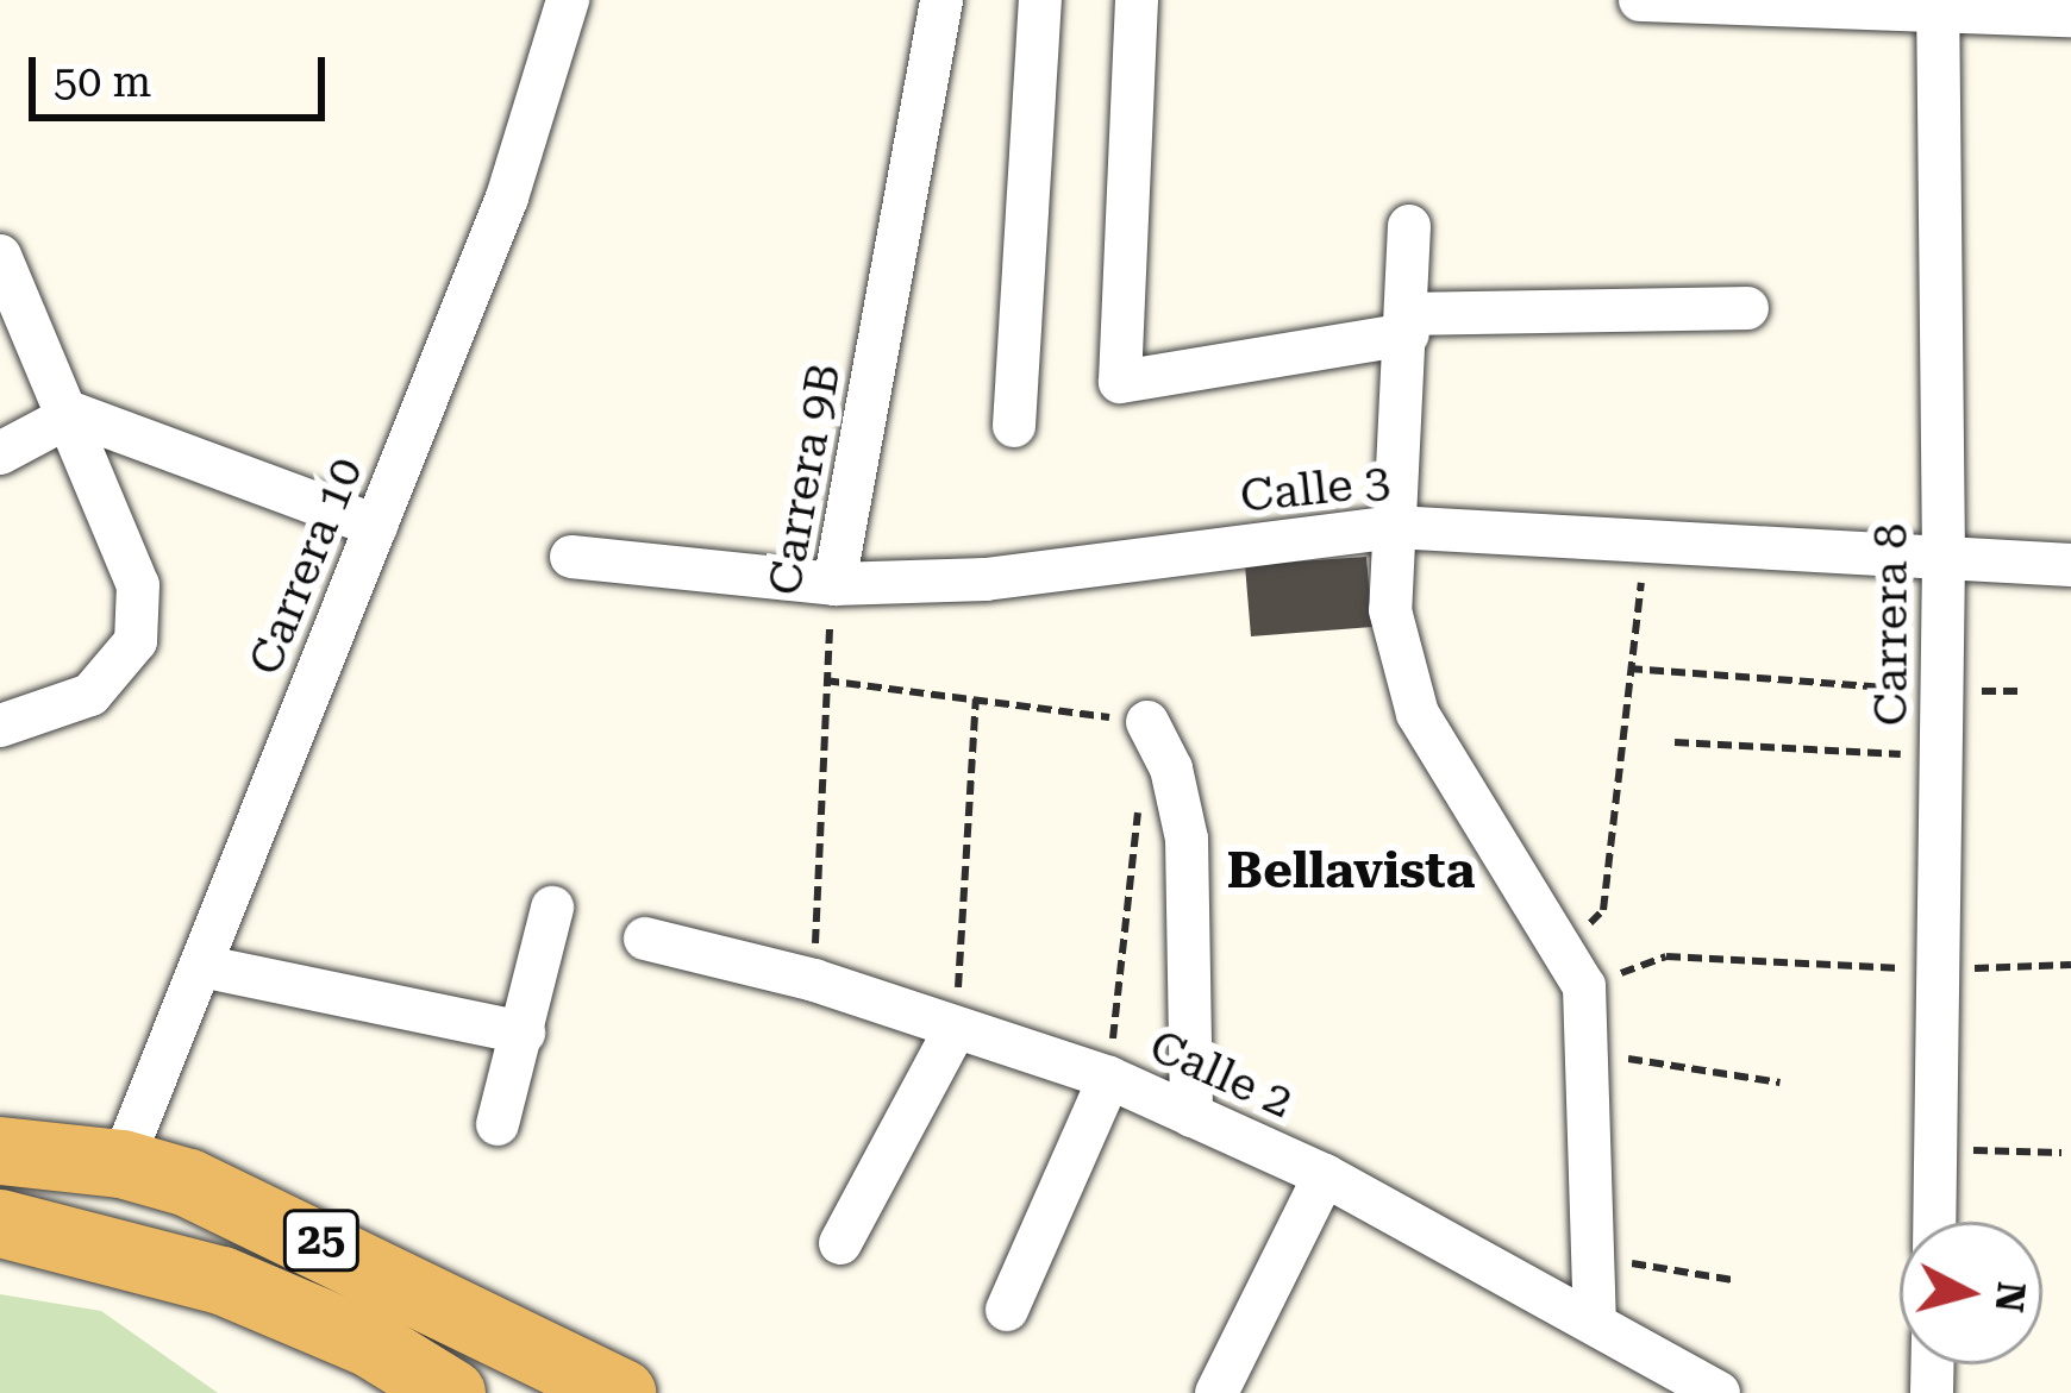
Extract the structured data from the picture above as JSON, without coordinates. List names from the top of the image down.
{
  "streets": {
    "highway": ["25"],
    "street": [
      "Carrera 9B",
      "Calle 3",
      "Carrera 10",
      "Carrera 8",
      "Calle 2"
    ]
  },
  "crossings": [
    ["Carrera 9B", "Calle 3"],
    ["Carrera 9B", "Calle 2"],
    ["Calle 3", "Carrera 8"],
    ["Carrera 10", "25"]
  ],
  "districts": ["Bellavista"],
  "scale_bar": "50 m",
  "north": "right"
}
